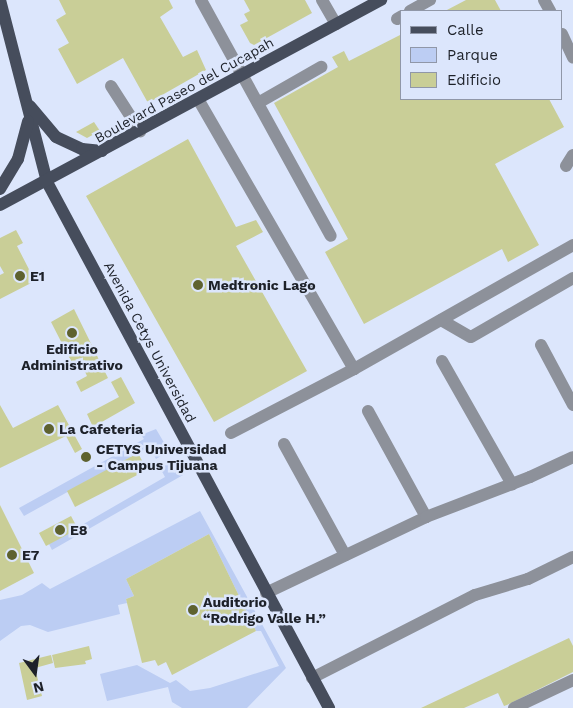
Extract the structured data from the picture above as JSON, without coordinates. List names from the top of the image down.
{
  "streets": {
    "main road": ["Boulevard Paseo del Cucapah", "Avenida Cetys Universidad"]
  },
  "crossings": [
    ["Boulevard Paseo del Cucapah", "Avenida Cetys Universidad"]
  ],
  "places": [
    "E1",
    "Medtronic Lago",
    "Edificio Administrativo",
    "La Cafeteria",
    "CETYS Universidad - Campus Tijuana",
    "E8",
    "E7",
    "Auditorio “Rodrigo Valle H.”"
  ],
  "legend": ["Calle", "Parque", "Edificio"],
  "north": "bottom"
}
